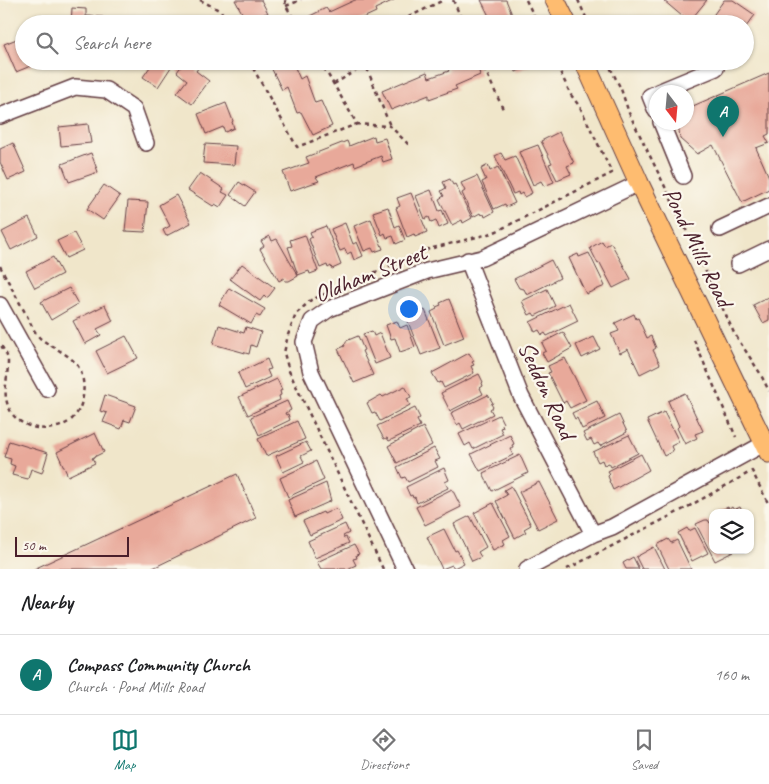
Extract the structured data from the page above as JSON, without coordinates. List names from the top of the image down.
{
  "streets": {
    "main road": ["Pond Mills Road"],
    "street": ["Oldham Street", "Seddon Road"]
  },
  "crossings": [
    ["Pond Mills Road", "Oldham Street"],
    ["Oldham Street", "Seddon Road"]
  ],
  "scale_bar": "50 m",
  "north": "bottom",
  "page": {
    "search": "Search here",
    "pins": "A",
    "scale": "50 m",
    "heading": "Nearby",
    "list": [
      {
        "mark": "A",
        "name": "Compass Community Church",
        "note": "Church · Pond Mills Road",
        "value": "160 m"
      }
    ],
    "nav": ["Map", "Directions", "Saved"]
  }
}
